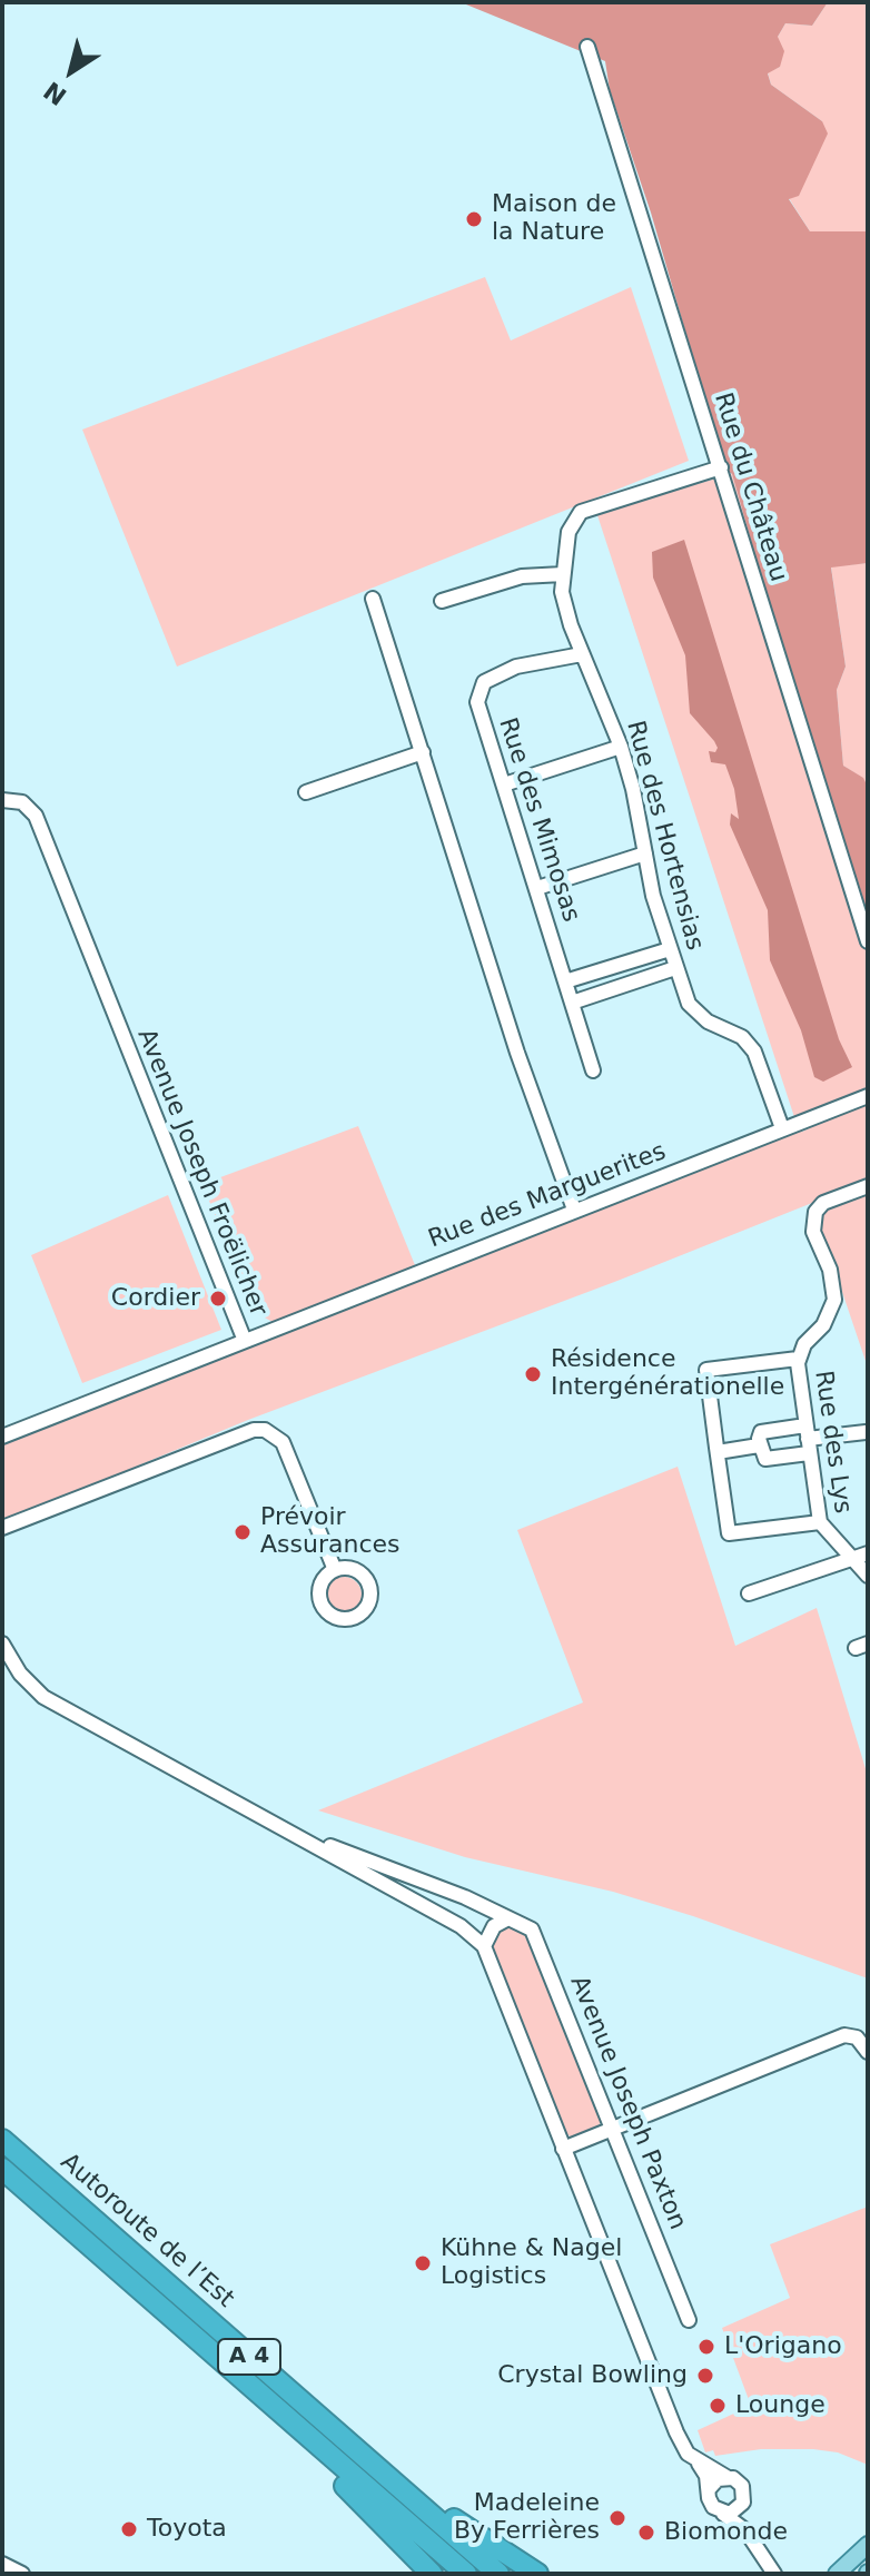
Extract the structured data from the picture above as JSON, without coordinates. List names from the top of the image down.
{
  "streets": {
    "highway": ["Autoroute de l’Est", "A 4"],
    "street": [
      "Rue du Château",
      "Rue des Mimosas",
      "Rue des Hortensias",
      "Avenue Joseph Froëlicher",
      "Rue des Marguerites",
      "Rue des Lys",
      "Avenue Joseph Paxton"
    ]
  },
  "crossings": [
    ["Rue du Château", "Rue des Hortensias"],
    ["Rue des Mimosas", "Rue des Hortensias"],
    ["Rue des Hortensias", "Rue des Marguerites"],
    ["Avenue Joseph Froëlicher", "Rue des Marguerites"]
  ],
  "places": [
    "Maison de la Nature",
    "Cordier",
    "Résidence Intergénérationelle",
    "Prévoir Assurances",
    "Kühne & Nagel Logistics",
    "L'Origano",
    "Crystal Bowling",
    "Lounge",
    "Madeleine By Ferrières",
    "Toyota",
    "Biomonde"
  ],
  "north": "bottom left"
}
